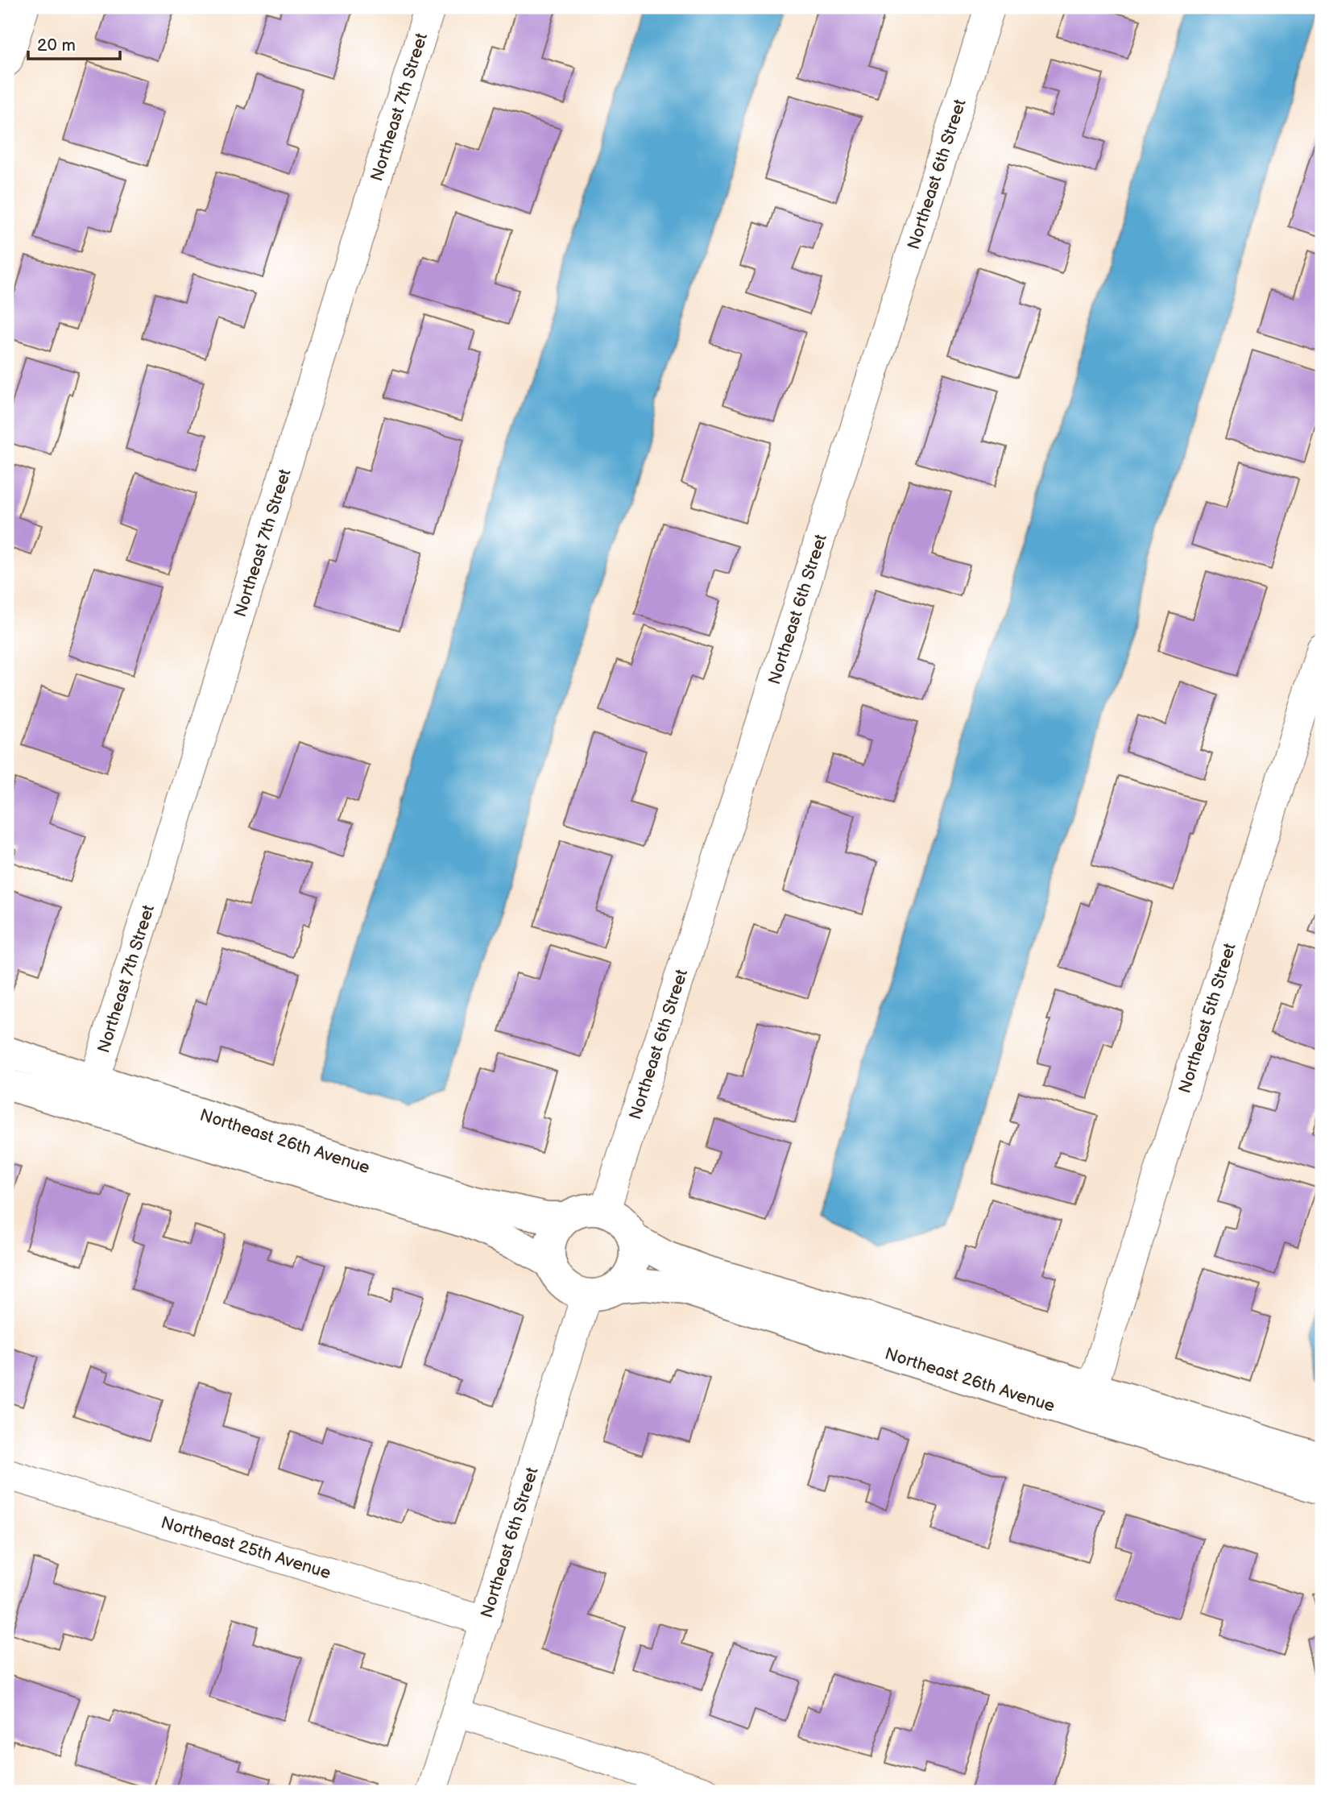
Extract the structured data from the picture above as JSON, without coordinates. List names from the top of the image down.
{
  "streets": {
    "street": [
      "Northeast 7th Street",
      "Northeast 6th Street",
      "Northeast 5th Street",
      "Northeast 26th Avenue",
      "Northeast 25th Avenue"
    ]
  },
  "crossings": [
    ["Northeast 7th Street", "Northeast 26th Avenue"],
    ["Northeast 6th Street", "Northeast 26th Avenue"],
    ["Northeast 6th Street", "Northeast 25th Avenue"],
    ["Northeast 5th Street", "Northeast 26th Avenue"]
  ],
  "scale_bar": "20 m"
}
